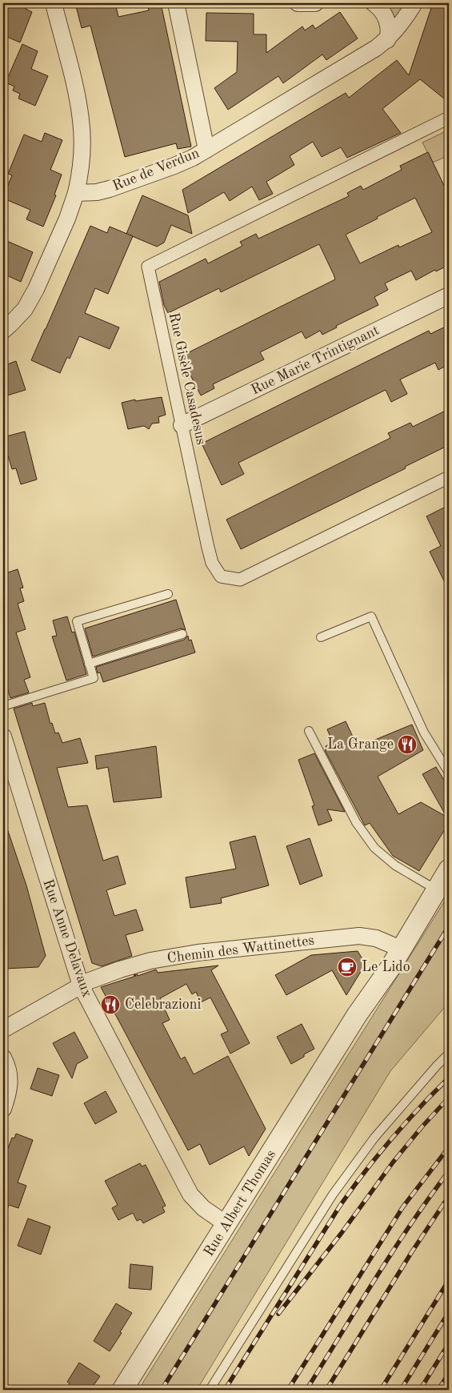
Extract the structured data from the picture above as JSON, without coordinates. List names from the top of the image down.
{
  "streets": {
    "street": [
      "Rue de Verdun",
      "Rue Marie Trintignant",
      "Rue Gisèle Casadesus",
      "Rue Anne Delavaux",
      "Chemin des Wattinettes",
      "Rue Albert Thomas"
    ]
  },
  "crossings": [
    ["Rue Marie Trintignant", "Rue Gisèle Casadesus"],
    ["Rue Anne Delavaux", "Chemin des Wattinettes"],
    ["Rue Anne Delavaux", "Rue Albert Thomas"],
    ["Chemin des Wattinettes", "Rue Albert Thomas"]
  ],
  "places": {
    "restaurant": ["La Grange", "Celebrazioni"],
    "cafe": ["Le Lido"]
  }
}
